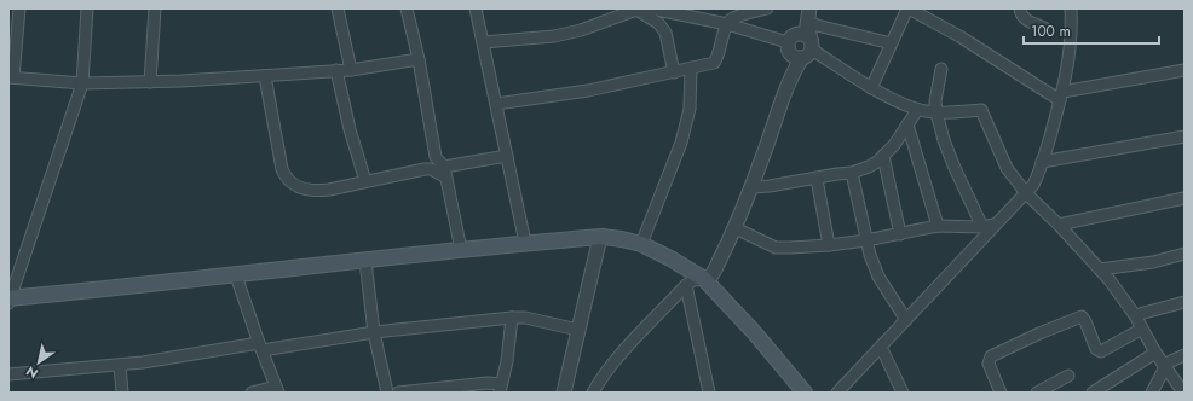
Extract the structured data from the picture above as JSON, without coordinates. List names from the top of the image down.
{
  "scale_bar": "100 m",
  "north": "bottom left"
}
